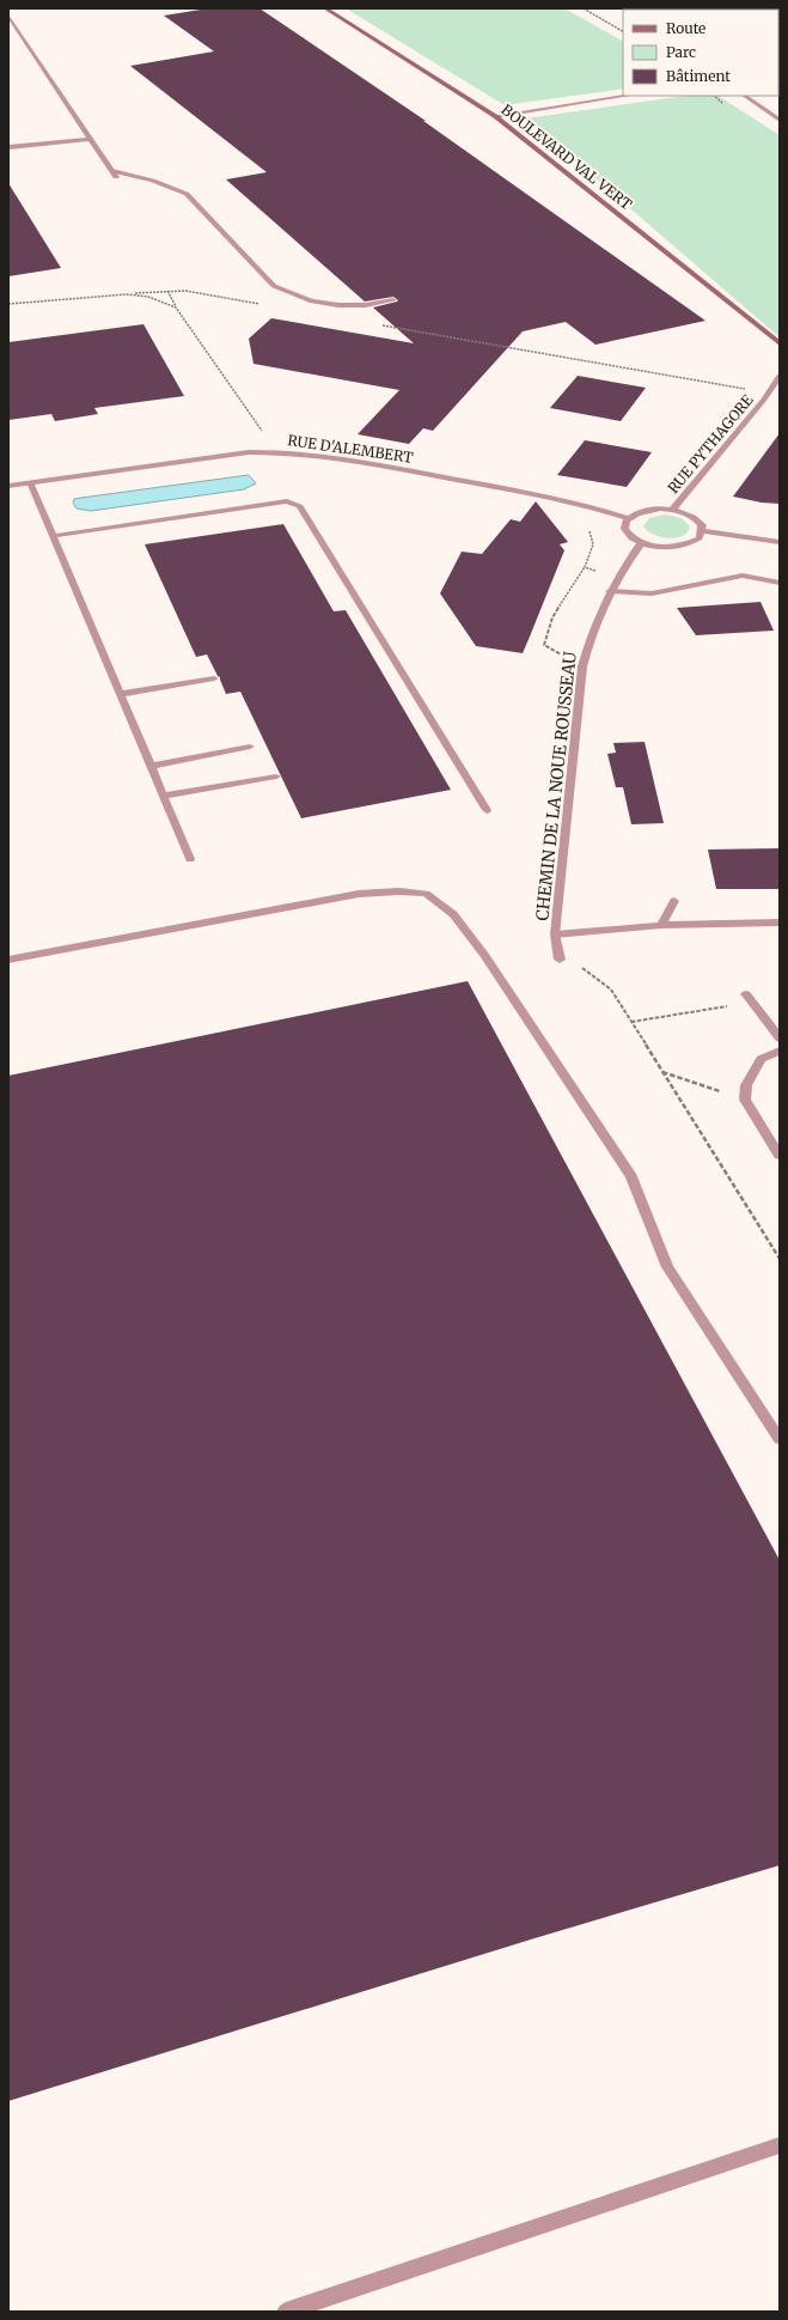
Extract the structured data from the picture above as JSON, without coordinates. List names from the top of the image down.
{
  "streets": {
    "street": [
      "BOULEVARD VAL VERT",
      "RUE PYTHAGORE",
      "RUE D'ALEMBERT",
      "CHEMIN DE LA NOUE ROUSSEAU"
    ]
  },
  "legend": ["Route", "Parc", "Bâtiment"]
}
